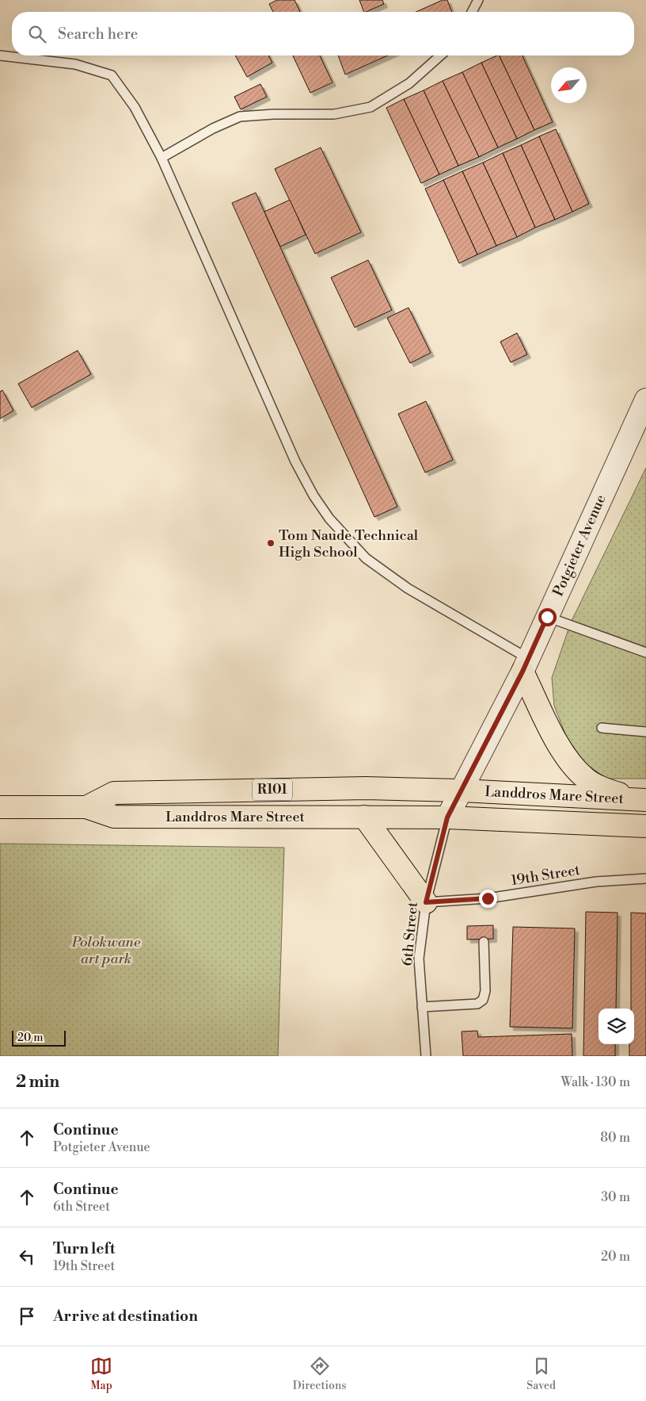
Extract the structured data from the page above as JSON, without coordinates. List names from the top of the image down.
{
  "streets": {
    "main road": ["R101", "Landdros Mare Street"],
    "street": ["Potgieter Avenue"],
    "lane": ["19th Street", "6th Street"]
  },
  "crossings": [
    ["Potgieter Avenue", "Landdros Mare Street"],
    ["Potgieter Avenue", "6th Street"],
    ["Landdros Mare Street", "6th Street"],
    ["19th Street", "6th Street"]
  ],
  "parks": ["Polokwane art park"],
  "places": ["Tom Naude Technical High School"],
  "scale_bar": "20 m",
  "north": "bottom left",
  "page": {
    "search": "Search here",
    "scale": "20 m",
    "heading": ["2 min", "Walk · 130 m"],
    "list": [
      ["Continue", "Potgieter Avenue", "80 m"],
      ["Continue", "6th Street", "30 m"],
      ["Turn left", "19th Street", "20 m"],
      "Arrive at destination"
    ],
    "nav": ["Map", "Directions", "Saved"]
  }
}
